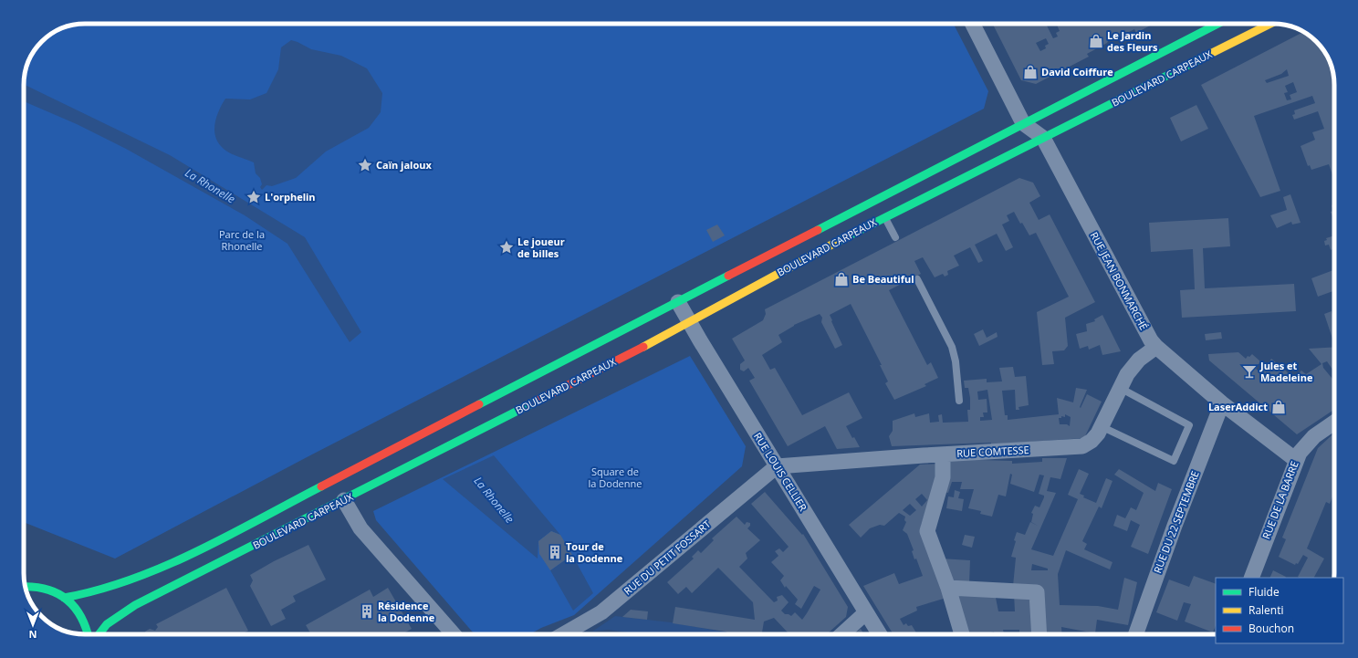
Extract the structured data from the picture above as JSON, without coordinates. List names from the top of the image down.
{
  "streets": {
    "main road": ["BOULEVARD CARPEAUX"],
    "street": [
      "RUE JEAN BONMARCHÉ",
      "RUE COMTESSE",
      "RUE LOUIS CELLIER",
      "RUE DE LA BARRE",
      "RUE DU 22 SEPTEMBRE",
      "RUE DU PETIT FOSSART"
    ]
  },
  "crossings": [
    ["BOULEVARD CARPEAUX", "RUE JEAN BONMARCHÉ"],
    ["BOULEVARD CARPEAUX", "RUE LOUIS CELLIER"],
    ["RUE JEAN BONMARCHÉ", "RUE COMTESSE"],
    ["RUE JEAN BONMARCHÉ", "RUE DE LA BARRE"],
    ["RUE JEAN BONMARCHÉ", "RUE DU 22 SEPTEMBRE"],
    ["RUE COMTESSE", "RUE LOUIS CELLIER"],
    ["RUE COMTESSE", "RUE DU PETIT FOSSART"],
    ["RUE LOUIS CELLIER", "RUE DU PETIT FOSSART"]
  ],
  "water": ["La Rhonelle"],
  "parks": ["Parc de la Rhonelle", "Square de la Dodenne"],
  "places": {
    "shop": [
      "Le Jardin des Fleurs",
      "David Coiffure",
      "Be Beautiful",
      "LaserAddict"
    ],
    "place": ["Caïn jaloux", "L'orphelin", "Le joueur de billes"],
    "bar": ["Jules et Madeleine"],
    "building": ["Tour de la Dodenne", "Résidence la Dodenne"]
  },
  "legend": ["Fluide", "Ralenti", "Bouchon"],
  "north": "bottom"
}
